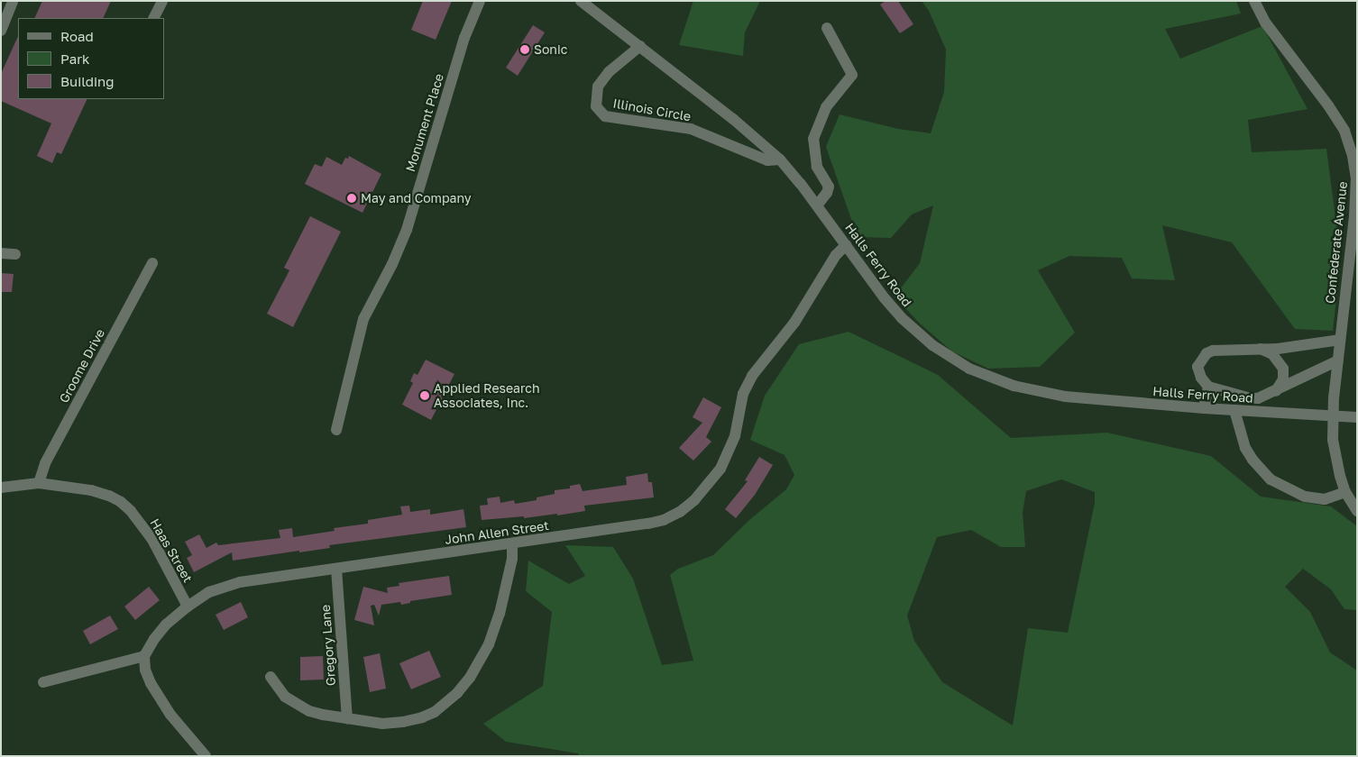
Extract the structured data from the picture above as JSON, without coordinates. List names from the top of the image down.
{
  "streets": {
    "street": [
      "Illinois Circle",
      "Monument Place",
      "Confederate Avenue",
      "Halls Ferry Road",
      "Groome Drive",
      "John Allen Street",
      "Haas Street",
      "Gregory Lane"
    ]
  },
  "crossings": [
    ["Illinois Circle", "Halls Ferry Road"],
    ["Halls Ferry Road", "John Allen Street"],
    ["Groome Drive", "Haas Street"],
    ["John Allen Street", "Haas Street"],
    ["John Allen Street", "Gregory Lane"]
  ],
  "places": ["Sonic", "May and Company", "Applied Research Associates, Inc."],
  "legend": ["Road", "Park", "Building"]
}
